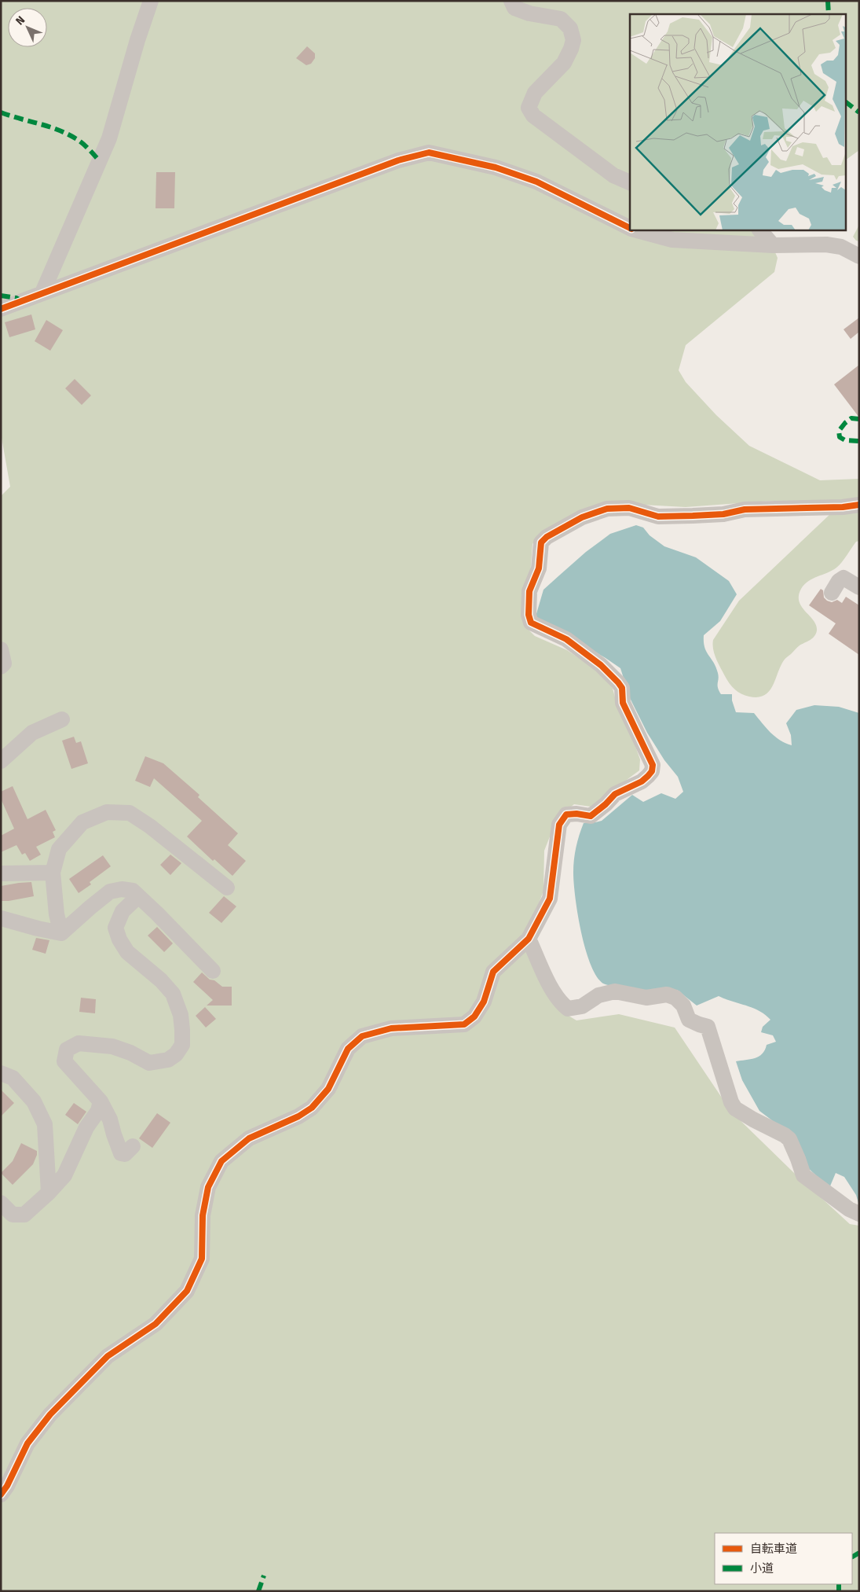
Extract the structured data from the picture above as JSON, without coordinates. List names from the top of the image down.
{
  "legend": ["自転車道", "小道"],
  "north": "top left"
}
